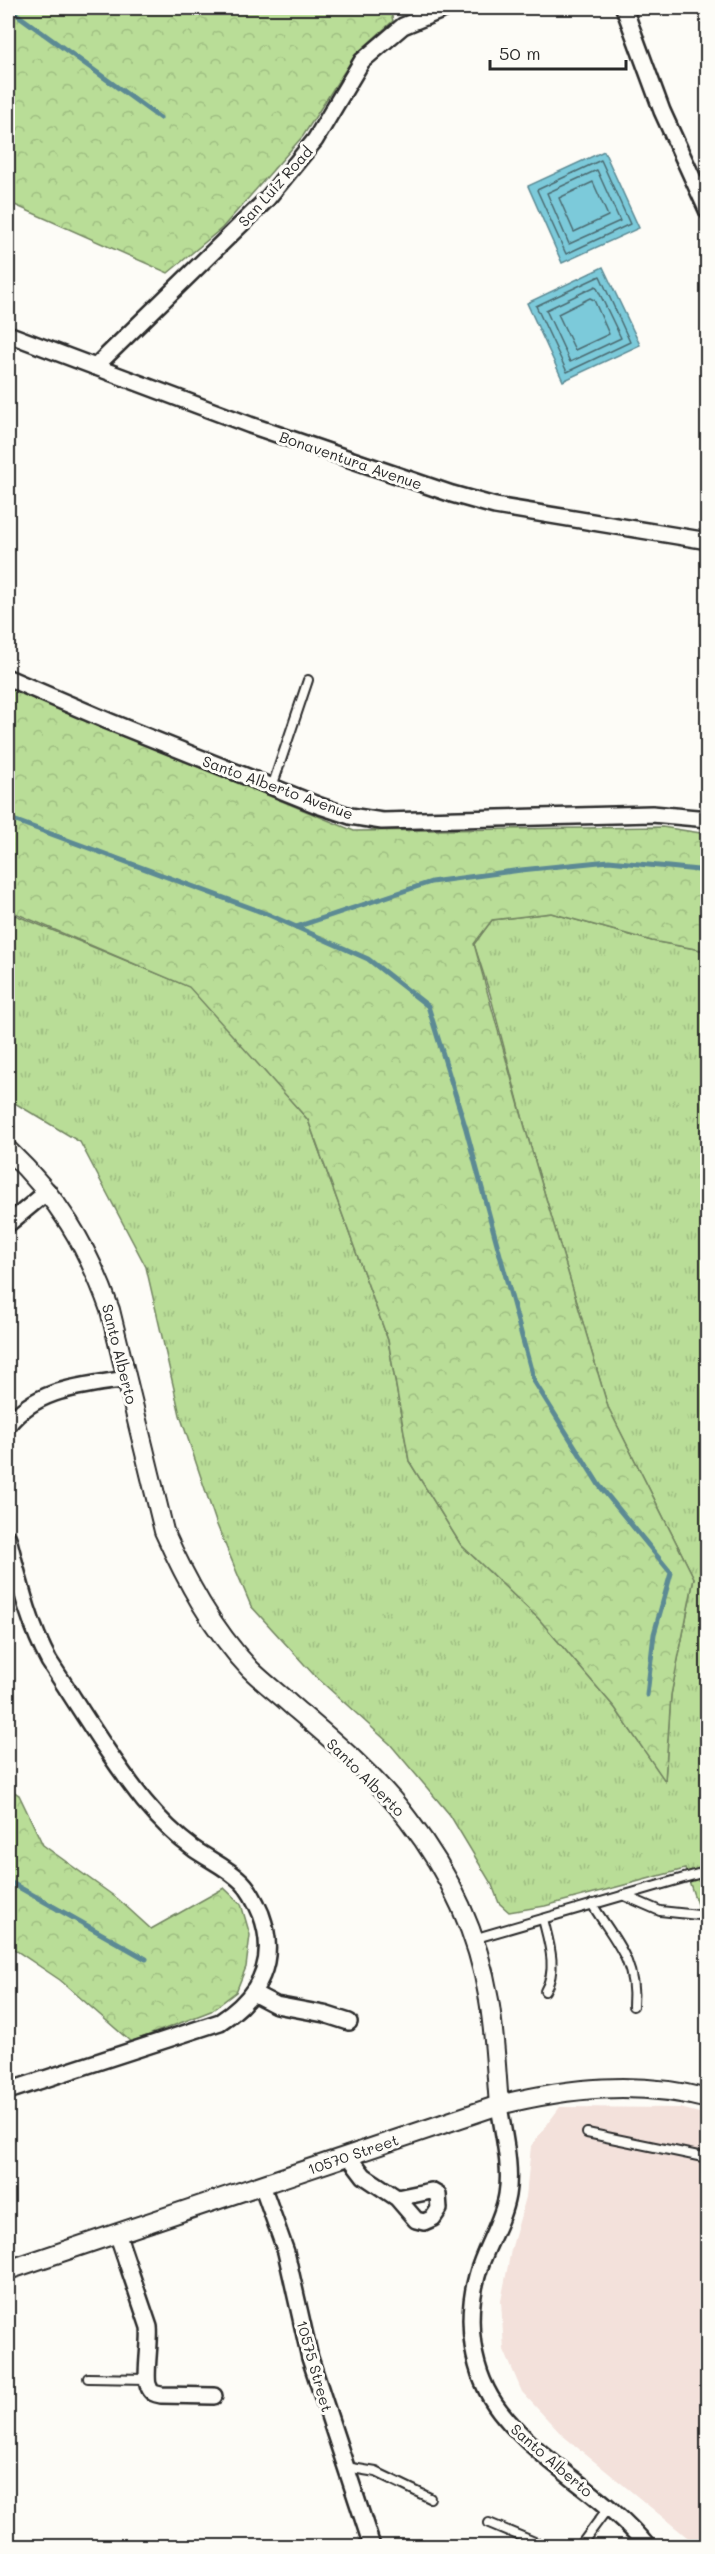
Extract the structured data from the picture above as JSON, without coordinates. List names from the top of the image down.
{
  "streets": {
    "street": [
      "San Luiz Road",
      "Bonaventura Avenue",
      "Santo Alberto Avenue",
      "Santo Alberto",
      "10570 Street",
      "10575 Street"
    ]
  },
  "crossings": [
    ["San Luiz Road", "Bonaventura Avenue"],
    ["Santo Alberto", "10570 Street"],
    ["10570 Street", "10575 Street"]
  ],
  "scale_bar": "50 m"
}
